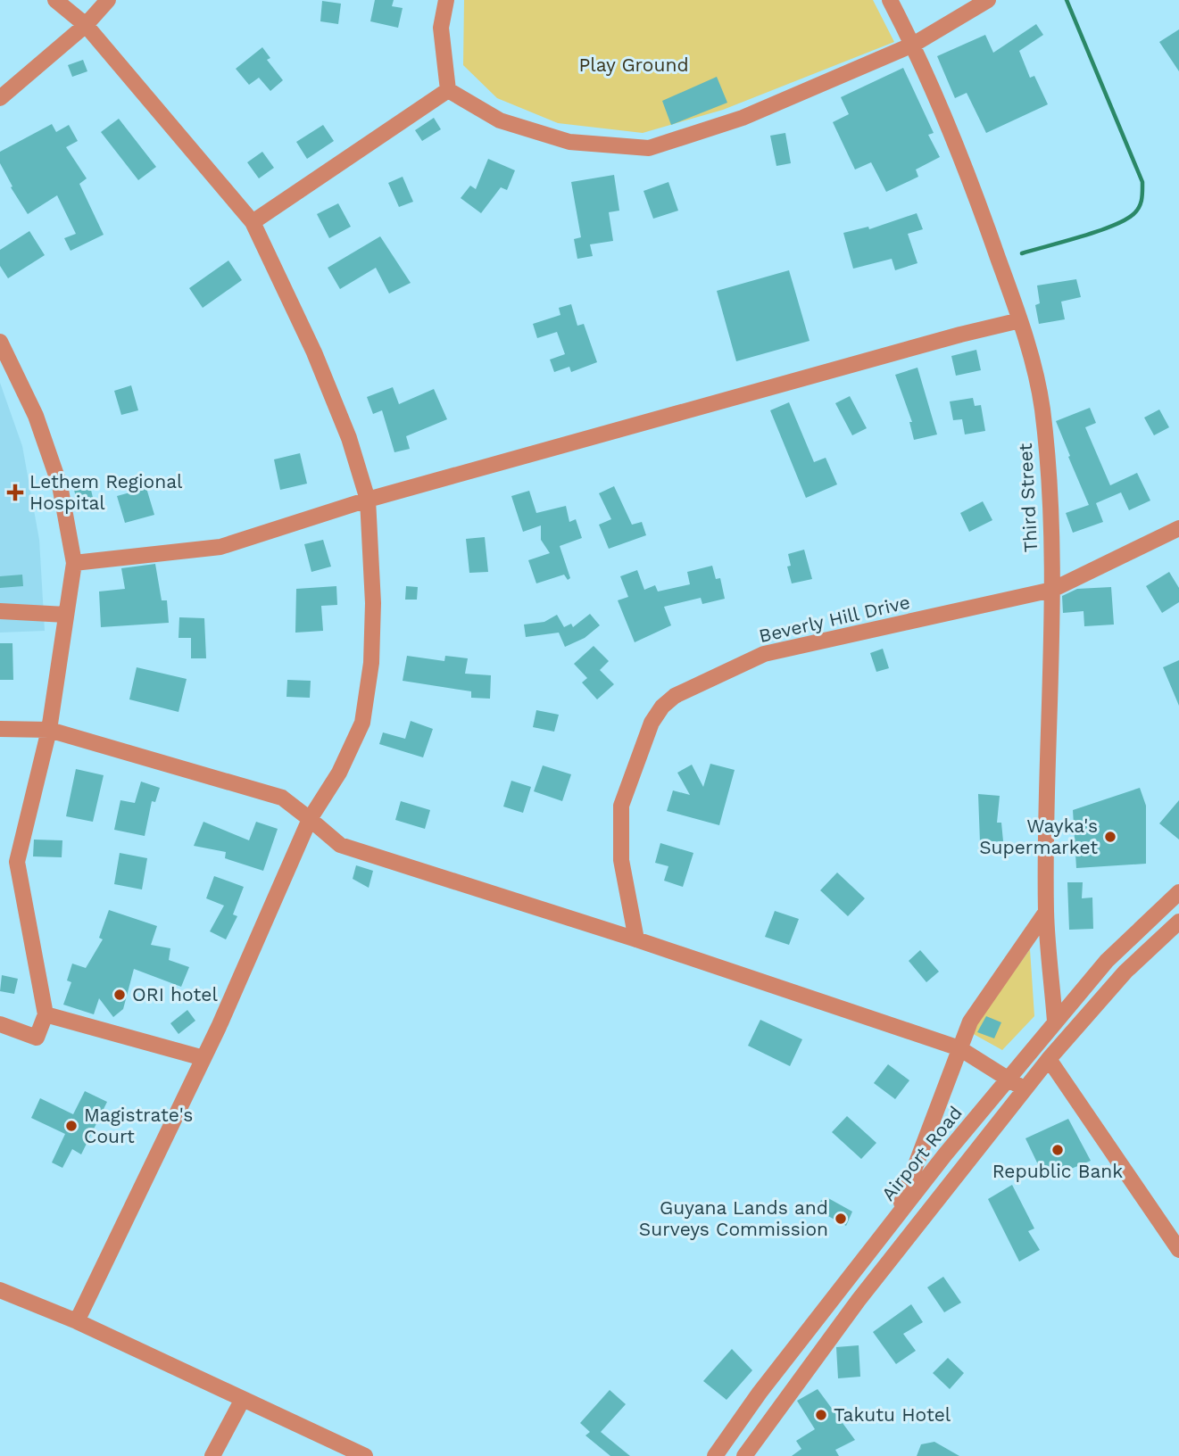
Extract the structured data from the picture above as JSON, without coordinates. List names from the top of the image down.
{
  "streets": {
    "street": ["Third Street", "Beverly Hill Drive", "Airport Road"]
  },
  "crossings": [
    ["Third Street", "Beverly Hill Drive"],
    ["Third Street", "Airport Road"]
  ],
  "parks": ["Play Ground"],
  "places": {
    "health": ["Lethem Regional Hospital"],
    "other": [
      "Wayka's Supermarket",
      "ORI hotel",
      "Magistrate's Court",
      "Republic Bank",
      "Guyana Lands and Surveys Commission",
      "Takutu Hotel"
    ]
  }
}
